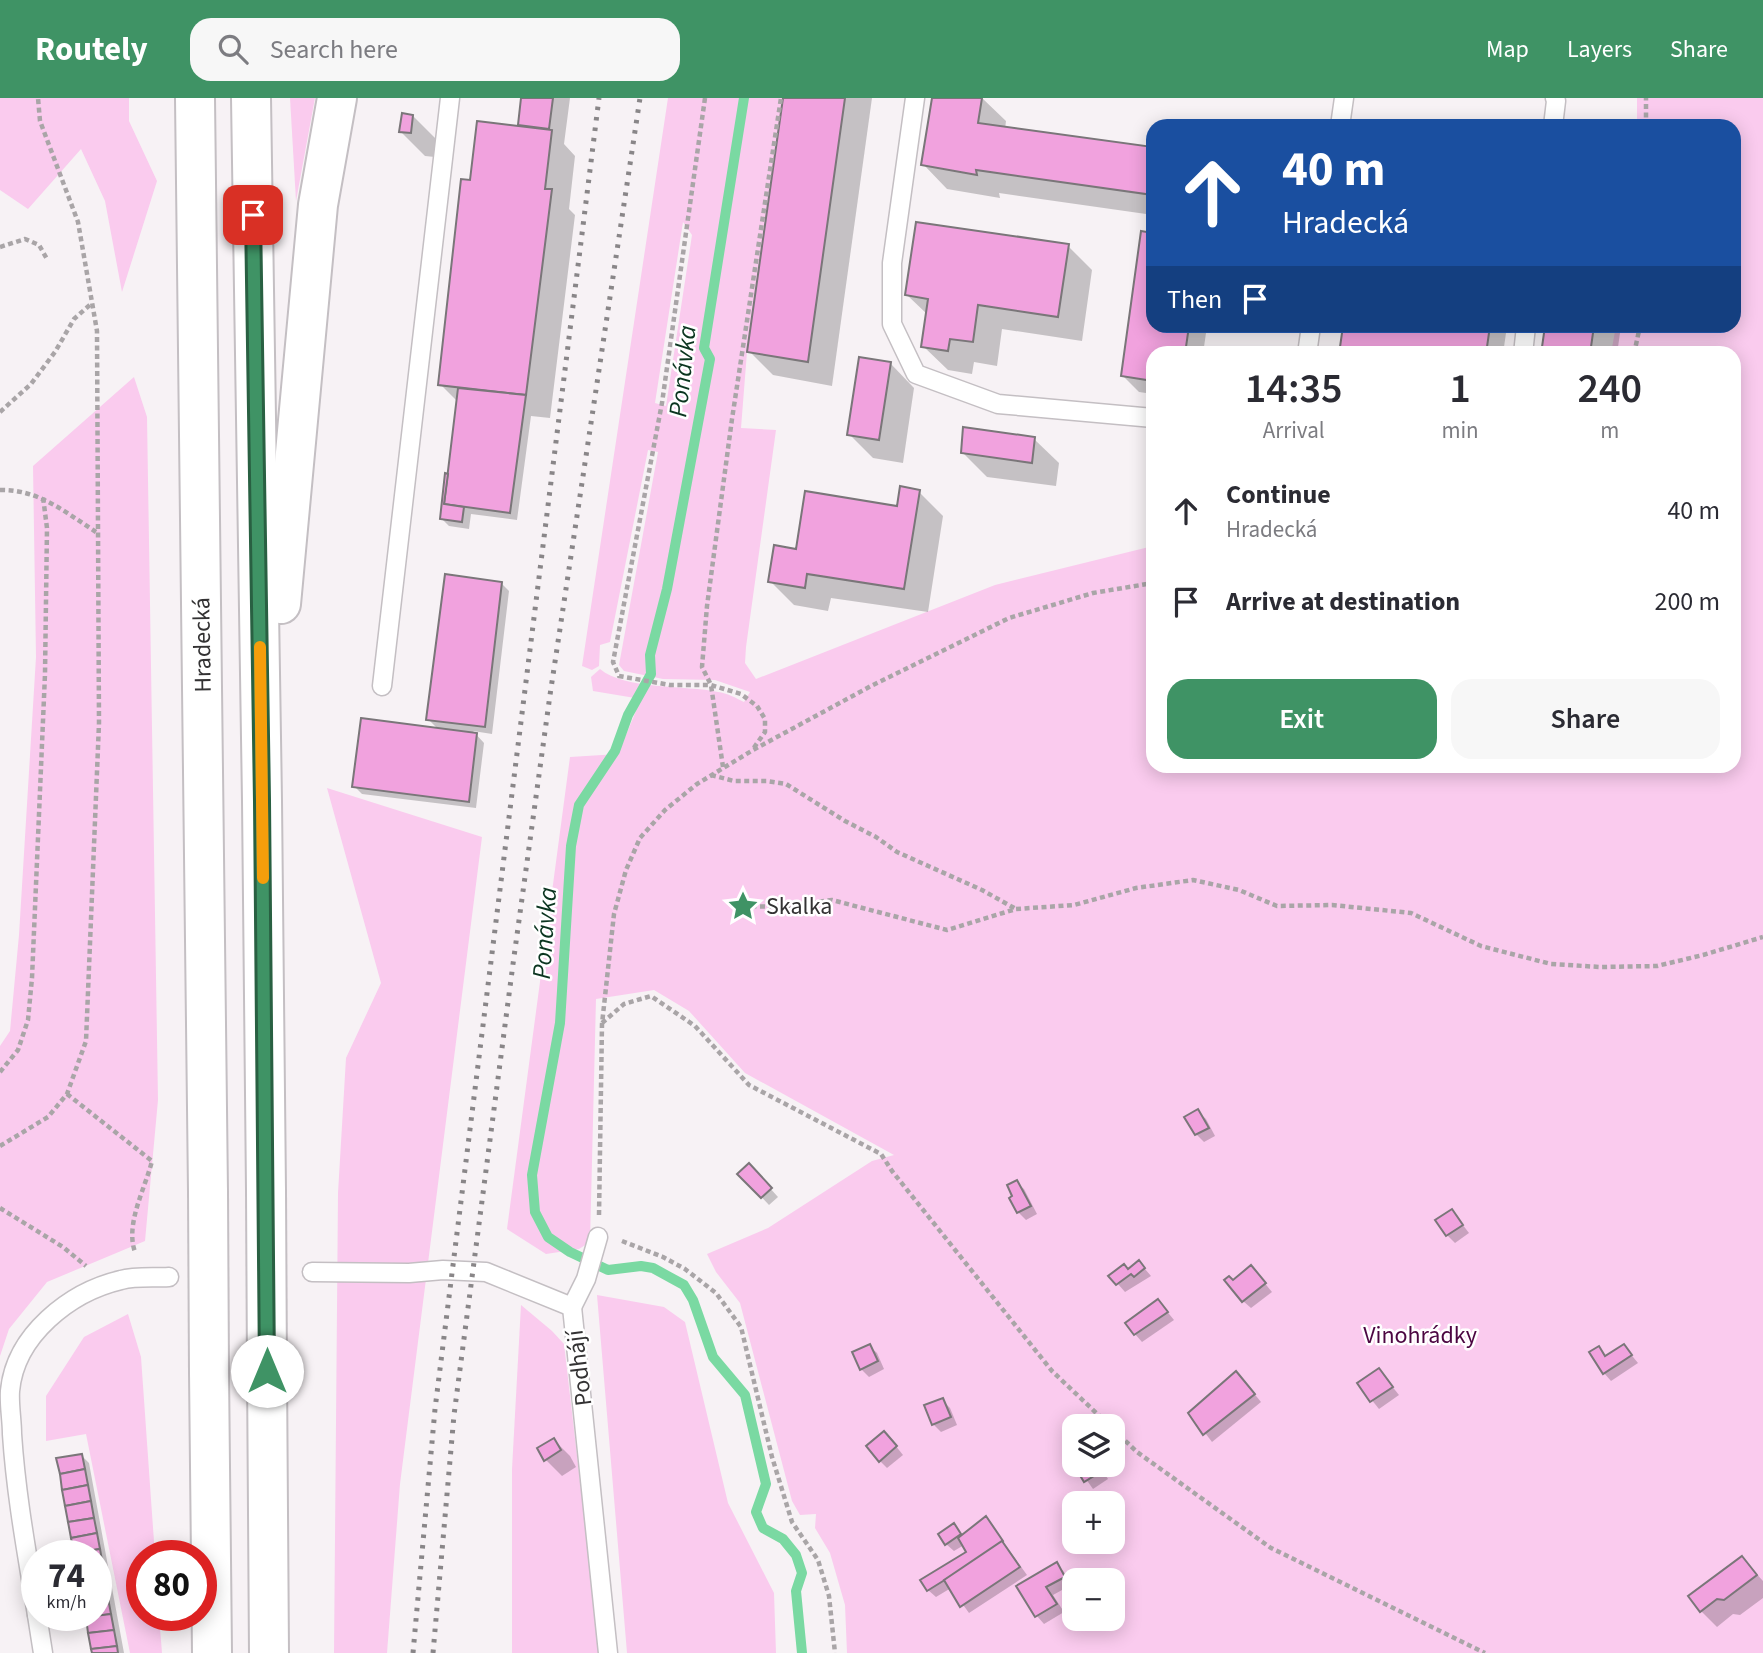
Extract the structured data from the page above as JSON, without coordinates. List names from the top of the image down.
{
  "streets": {
    "highway": ["Hradecká"],
    "lane": ["Podhájí"]
  },
  "water": ["Ponávka"],
  "parks": ["Vinohrádky"],
  "places": {
    "place": ["Skalka"]
  },
  "page": {
    "header": "Routely",
    "search": "Search here",
    "nav": ["Map", "Layers", "Share"],
    "turn": ["40 m", "Hradecká"],
    "then": "Then",
    "eta": [
      "14:35",
      "Arrival",
      "1",
      "min",
      "240",
      "m"
    ],
    "list": [
      {
        "name": "Continue",
        "note": "Hradecká",
        "value": "40 m"
      },
      {
        "name": "Arrive at destination",
        "value": "200 m"
      }
    ],
    "buttons": ["Exit", "Share"],
    "map_buttons": ["+", "−"],
    "speed": "74 km/h",
    "limit": "80"
  }
}
